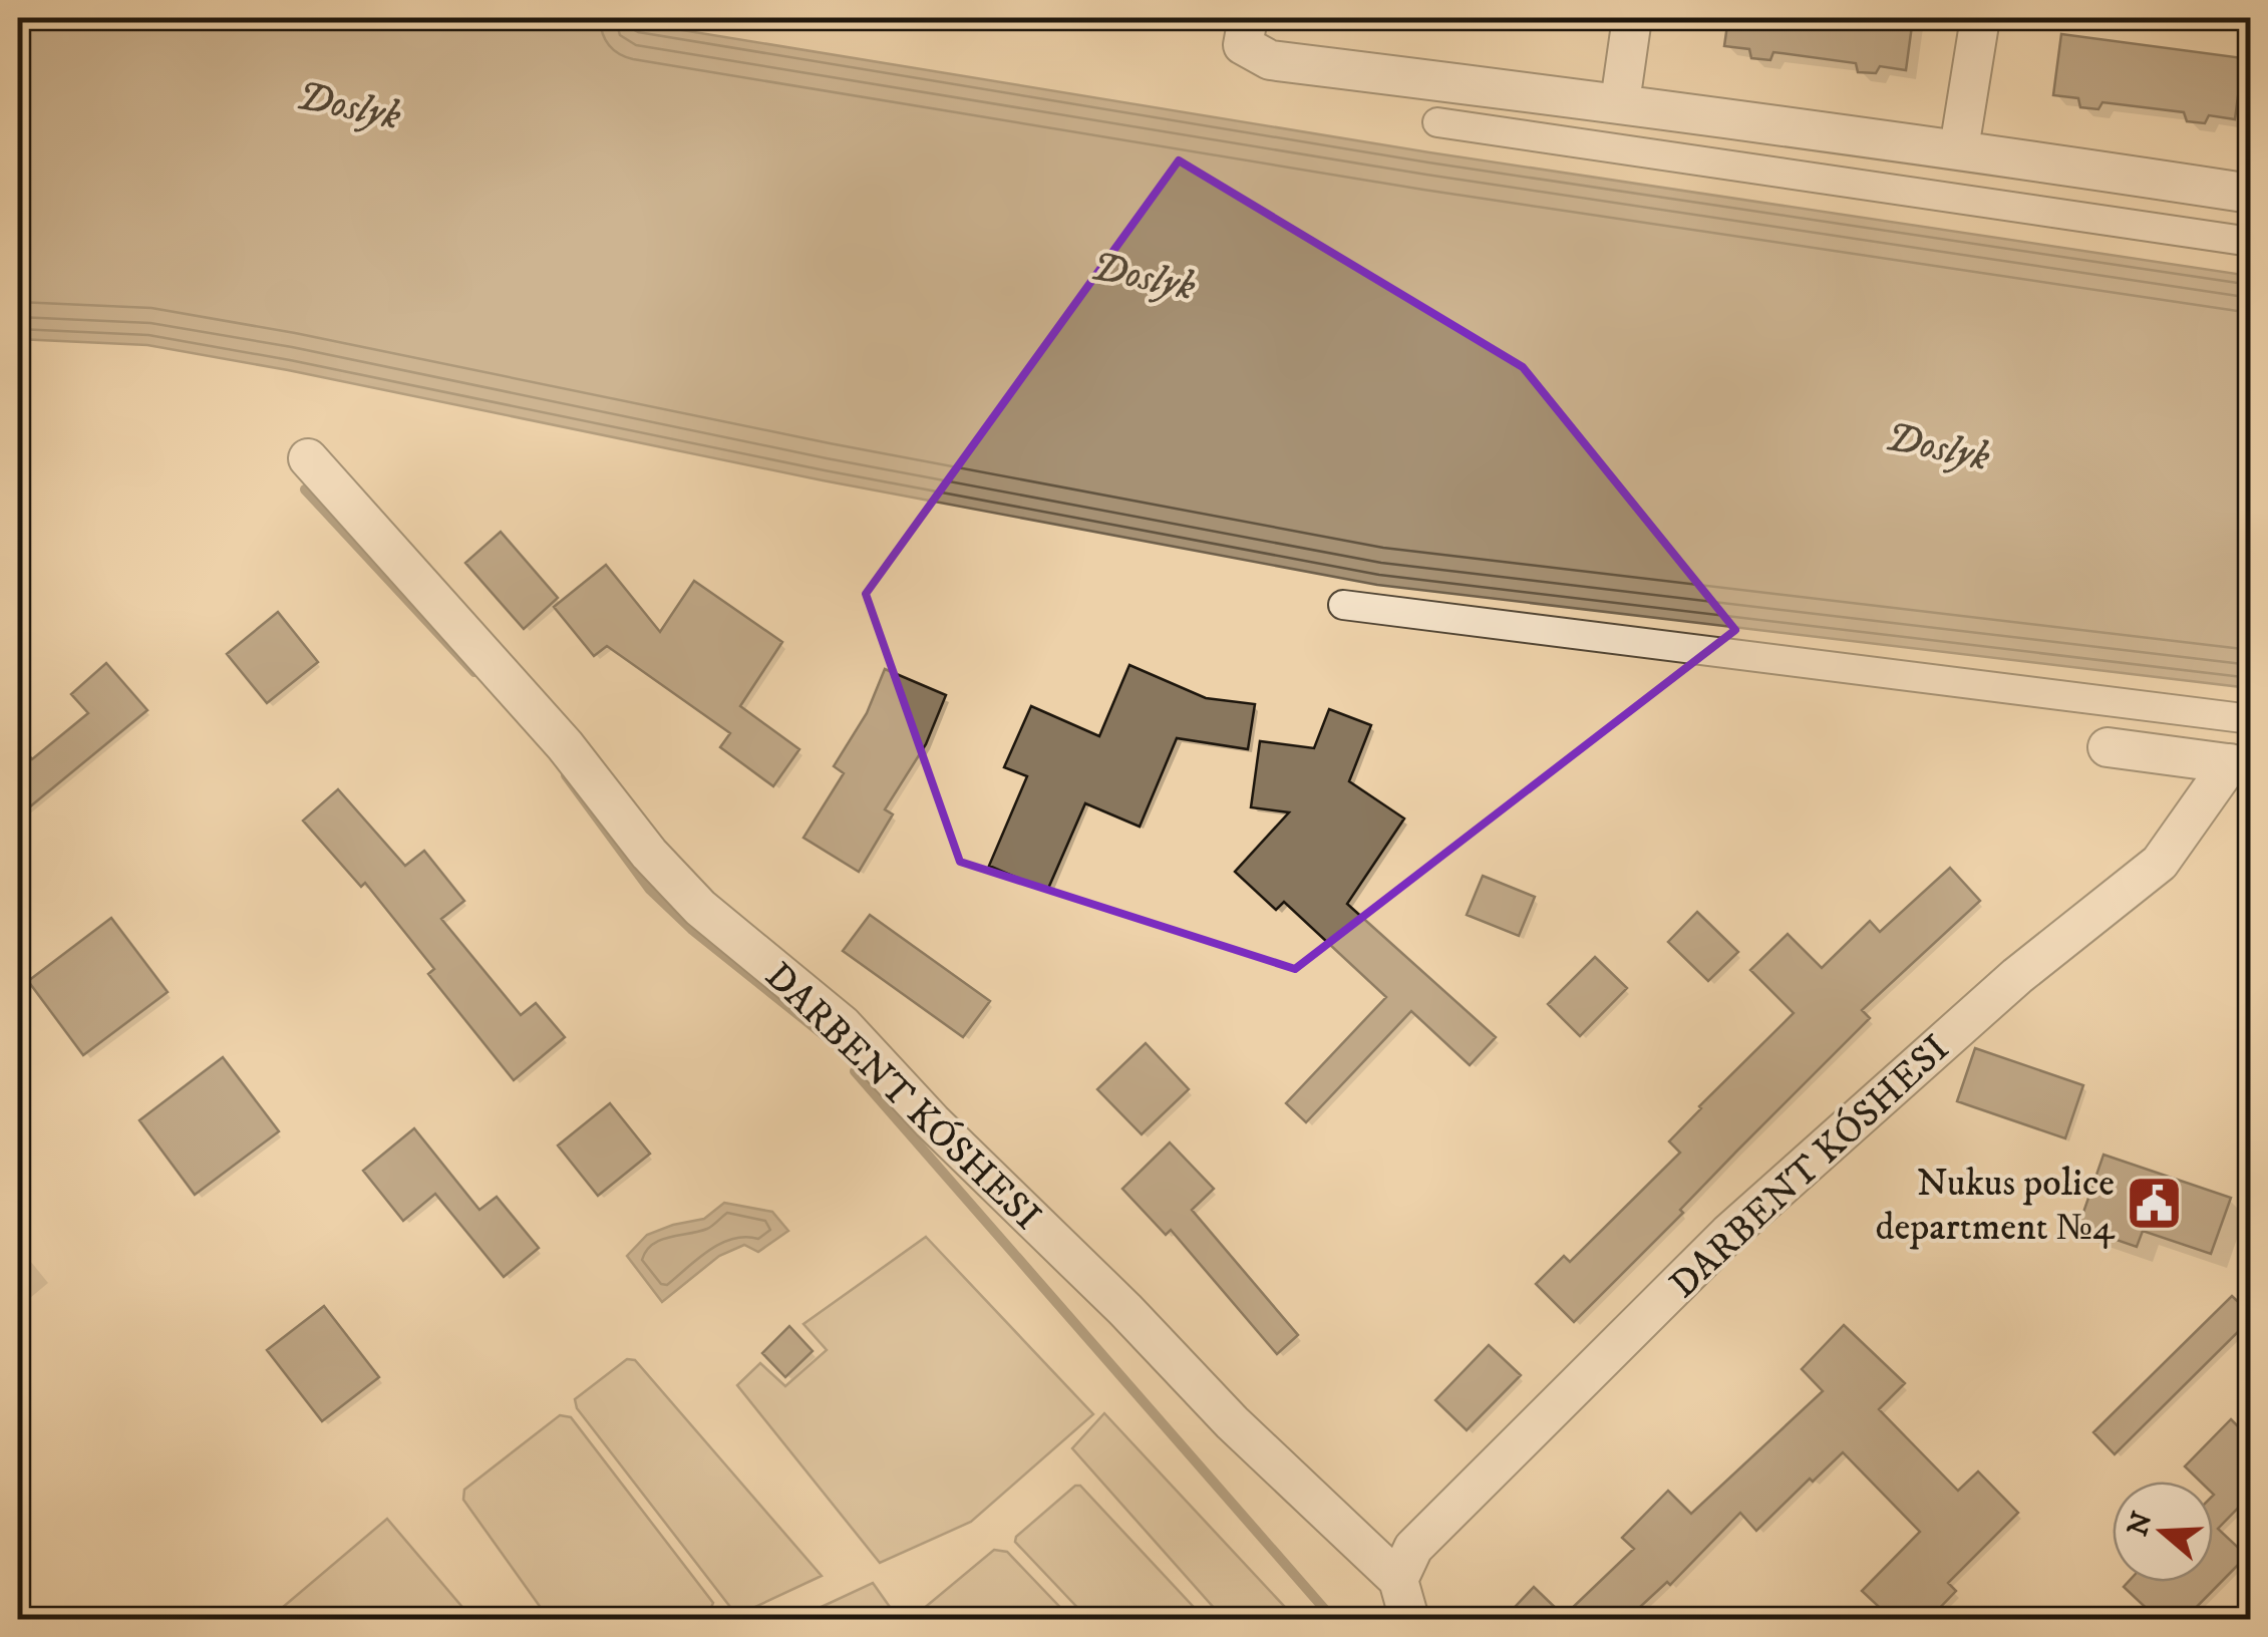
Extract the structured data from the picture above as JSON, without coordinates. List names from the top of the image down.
{
  "streets": {
    "street": ["DARBENT KÓSHESI"]
  },
  "water": ["Doslyk"],
  "places": {
    "public building": ["Nukus police department №4"]
  },
  "north": "left"
}
